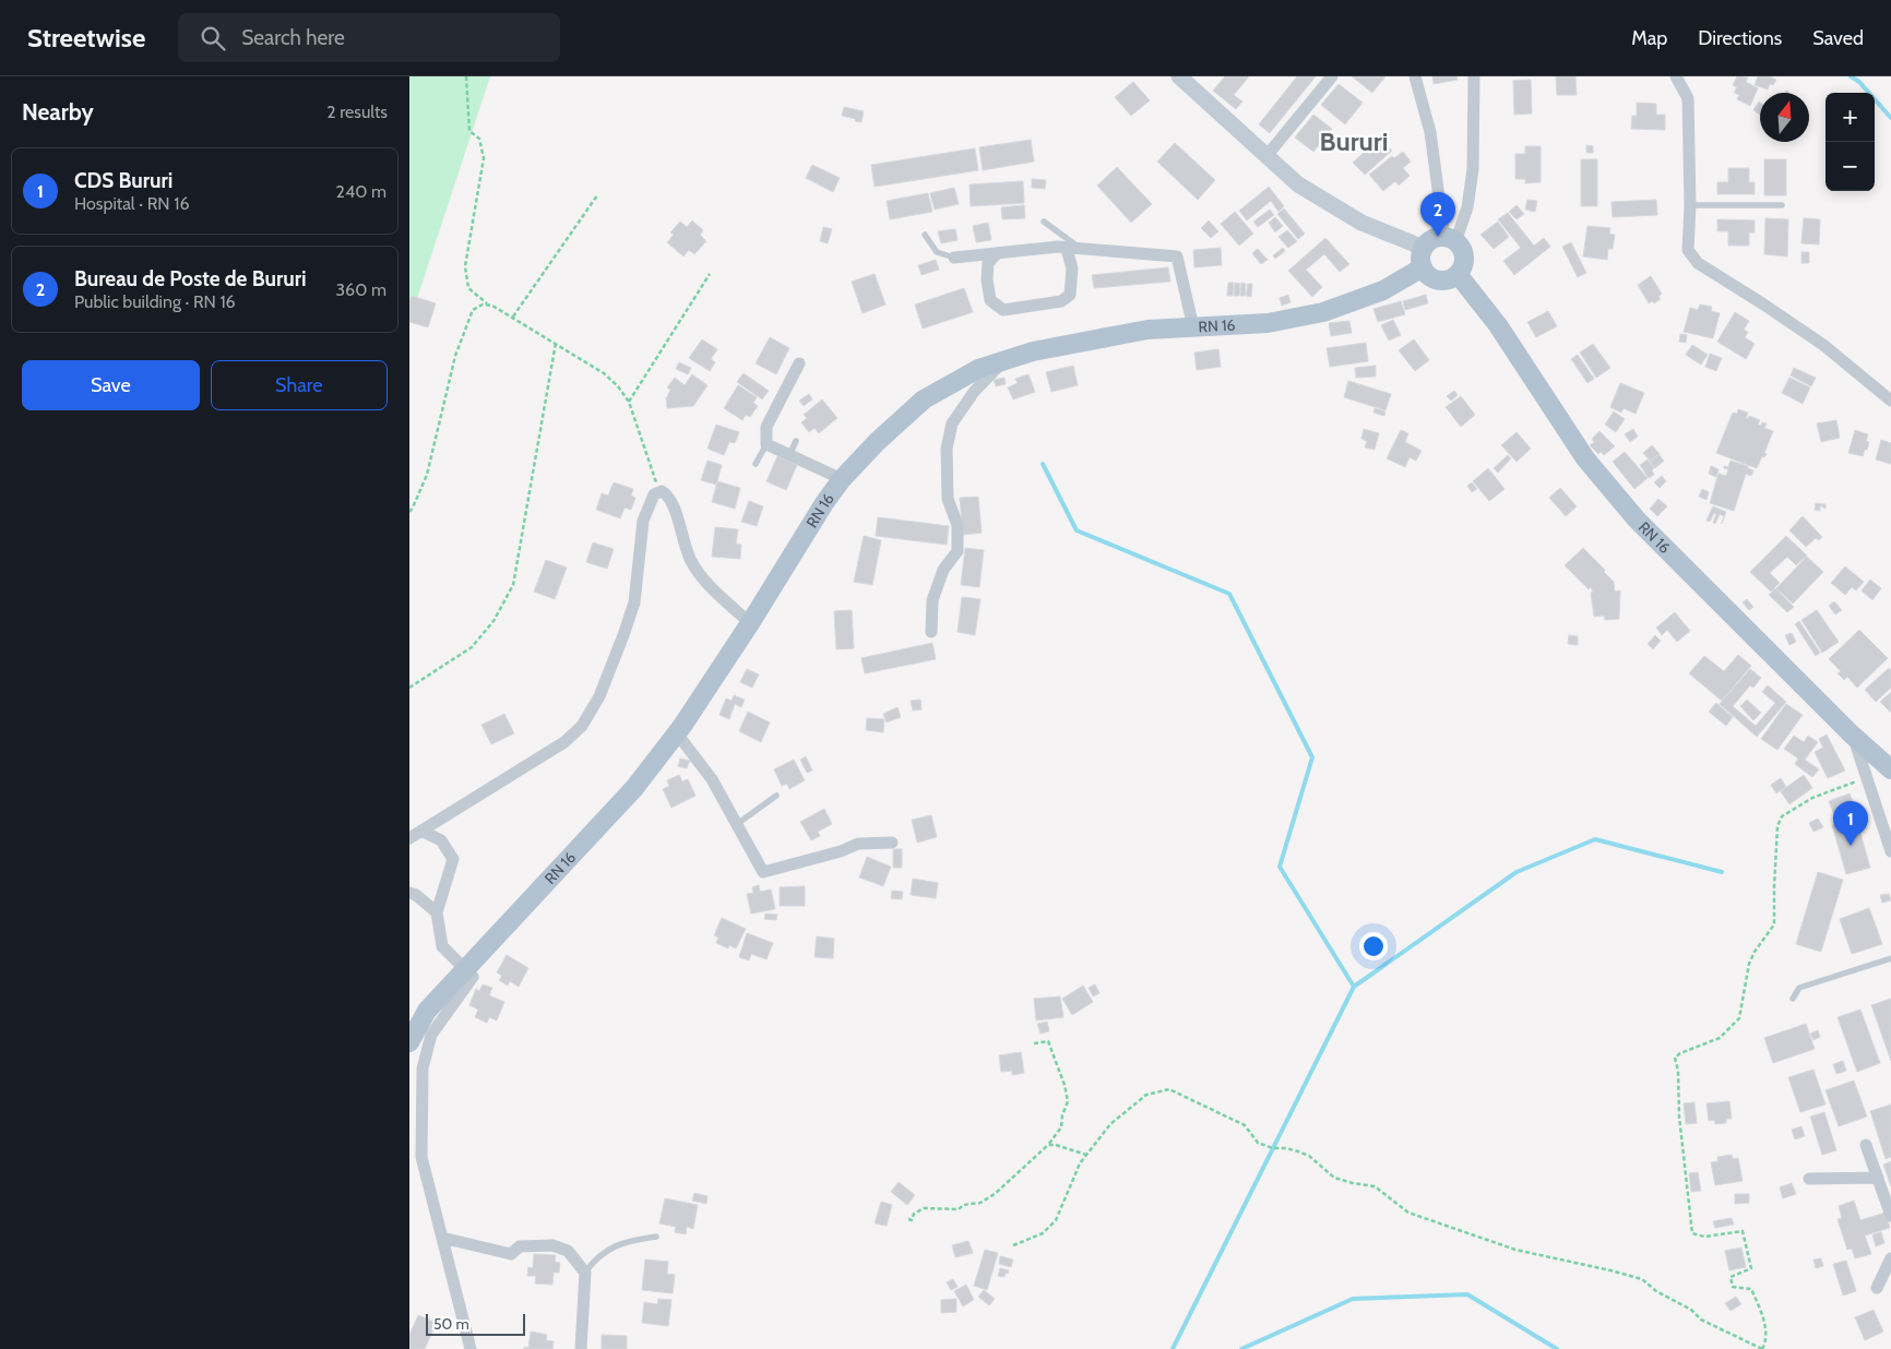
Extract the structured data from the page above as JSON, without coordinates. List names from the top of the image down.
{
  "streets": {
    "main road": ["RN 16"]
  },
  "districts": ["Bururi"],
  "scale_bar": "50 m",
  "north": "top",
  "page": {
    "header": "Streetwise",
    "search": "Search here",
    "nav": ["Map", "Directions", "Saved"],
    "heading": ["Nearby", "2 results"],
    "map_buttons": ["+", "−"],
    "list": [
      {
        "mark": "1",
        "name": "CDS Bururi",
        "note": "Hospital · RN 16",
        "value": "240 m"
      },
      {
        "mark": "2",
        "name": "Bureau de Poste de Bururi",
        "note": "Public building · RN 16",
        "value": "360 m"
      }
    ],
    "pins": ["2", "1"],
    "buttons": ["Save", "Share"],
    "scale": "50 m"
  }
}
